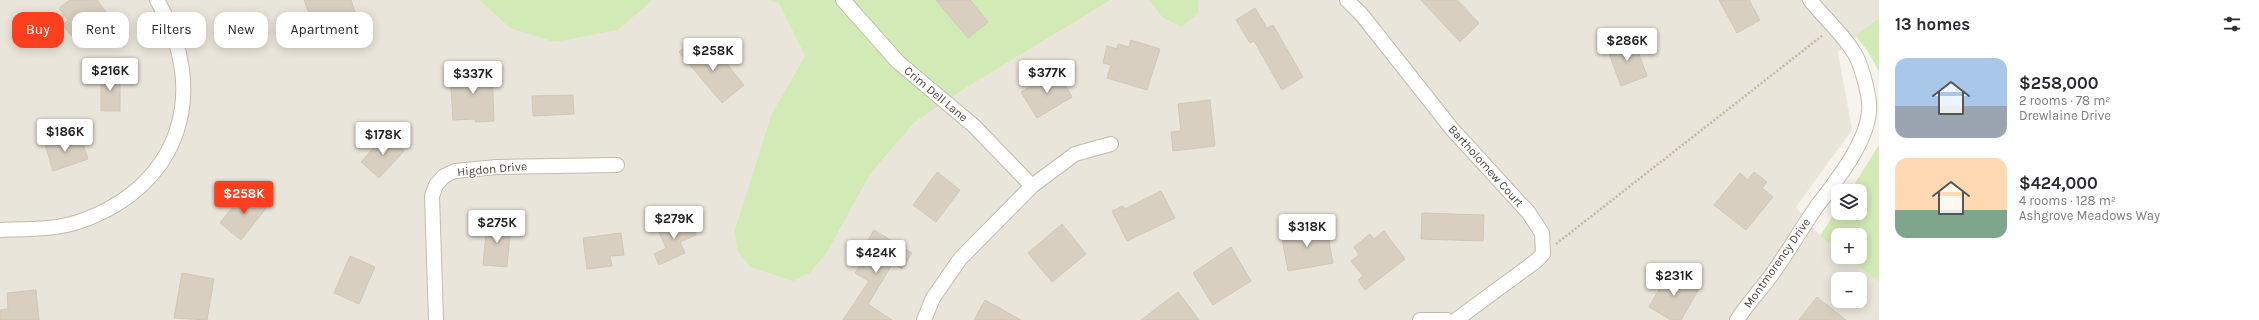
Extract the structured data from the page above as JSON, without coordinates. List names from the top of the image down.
{
  "streets": {
    "street": [
      "Crim Dell Lane",
      "Bartholomew Court",
      "Higdon Drive",
      "Montmorency Drive"
    ]
  },
  "page": {
    "heading": "13 homes",
    "chip": [
      "Buy",
      "Rent",
      "Filters",
      "New",
      "Apartment"
    ],
    "price": [
      "$286K",
      "$258K",
      "$216K",
      "$377K",
      "$337K",
      "$186K",
      "$178K",
      "$258K",
      "$279K",
      "$275K",
      "$318K",
      "$424K",
      "$231K"
    ],
    "list": [
      {
        "name": "$258,000",
        "note": "2 rooms · 78 m² · Drewlaine Drive"
      },
      {
        "name": "$424,000",
        "note": "4 rooms · 128 m² · Ashgrove Meadows Way"
      }
    ],
    "map_buttons": ["+", "−"]
  }
}
